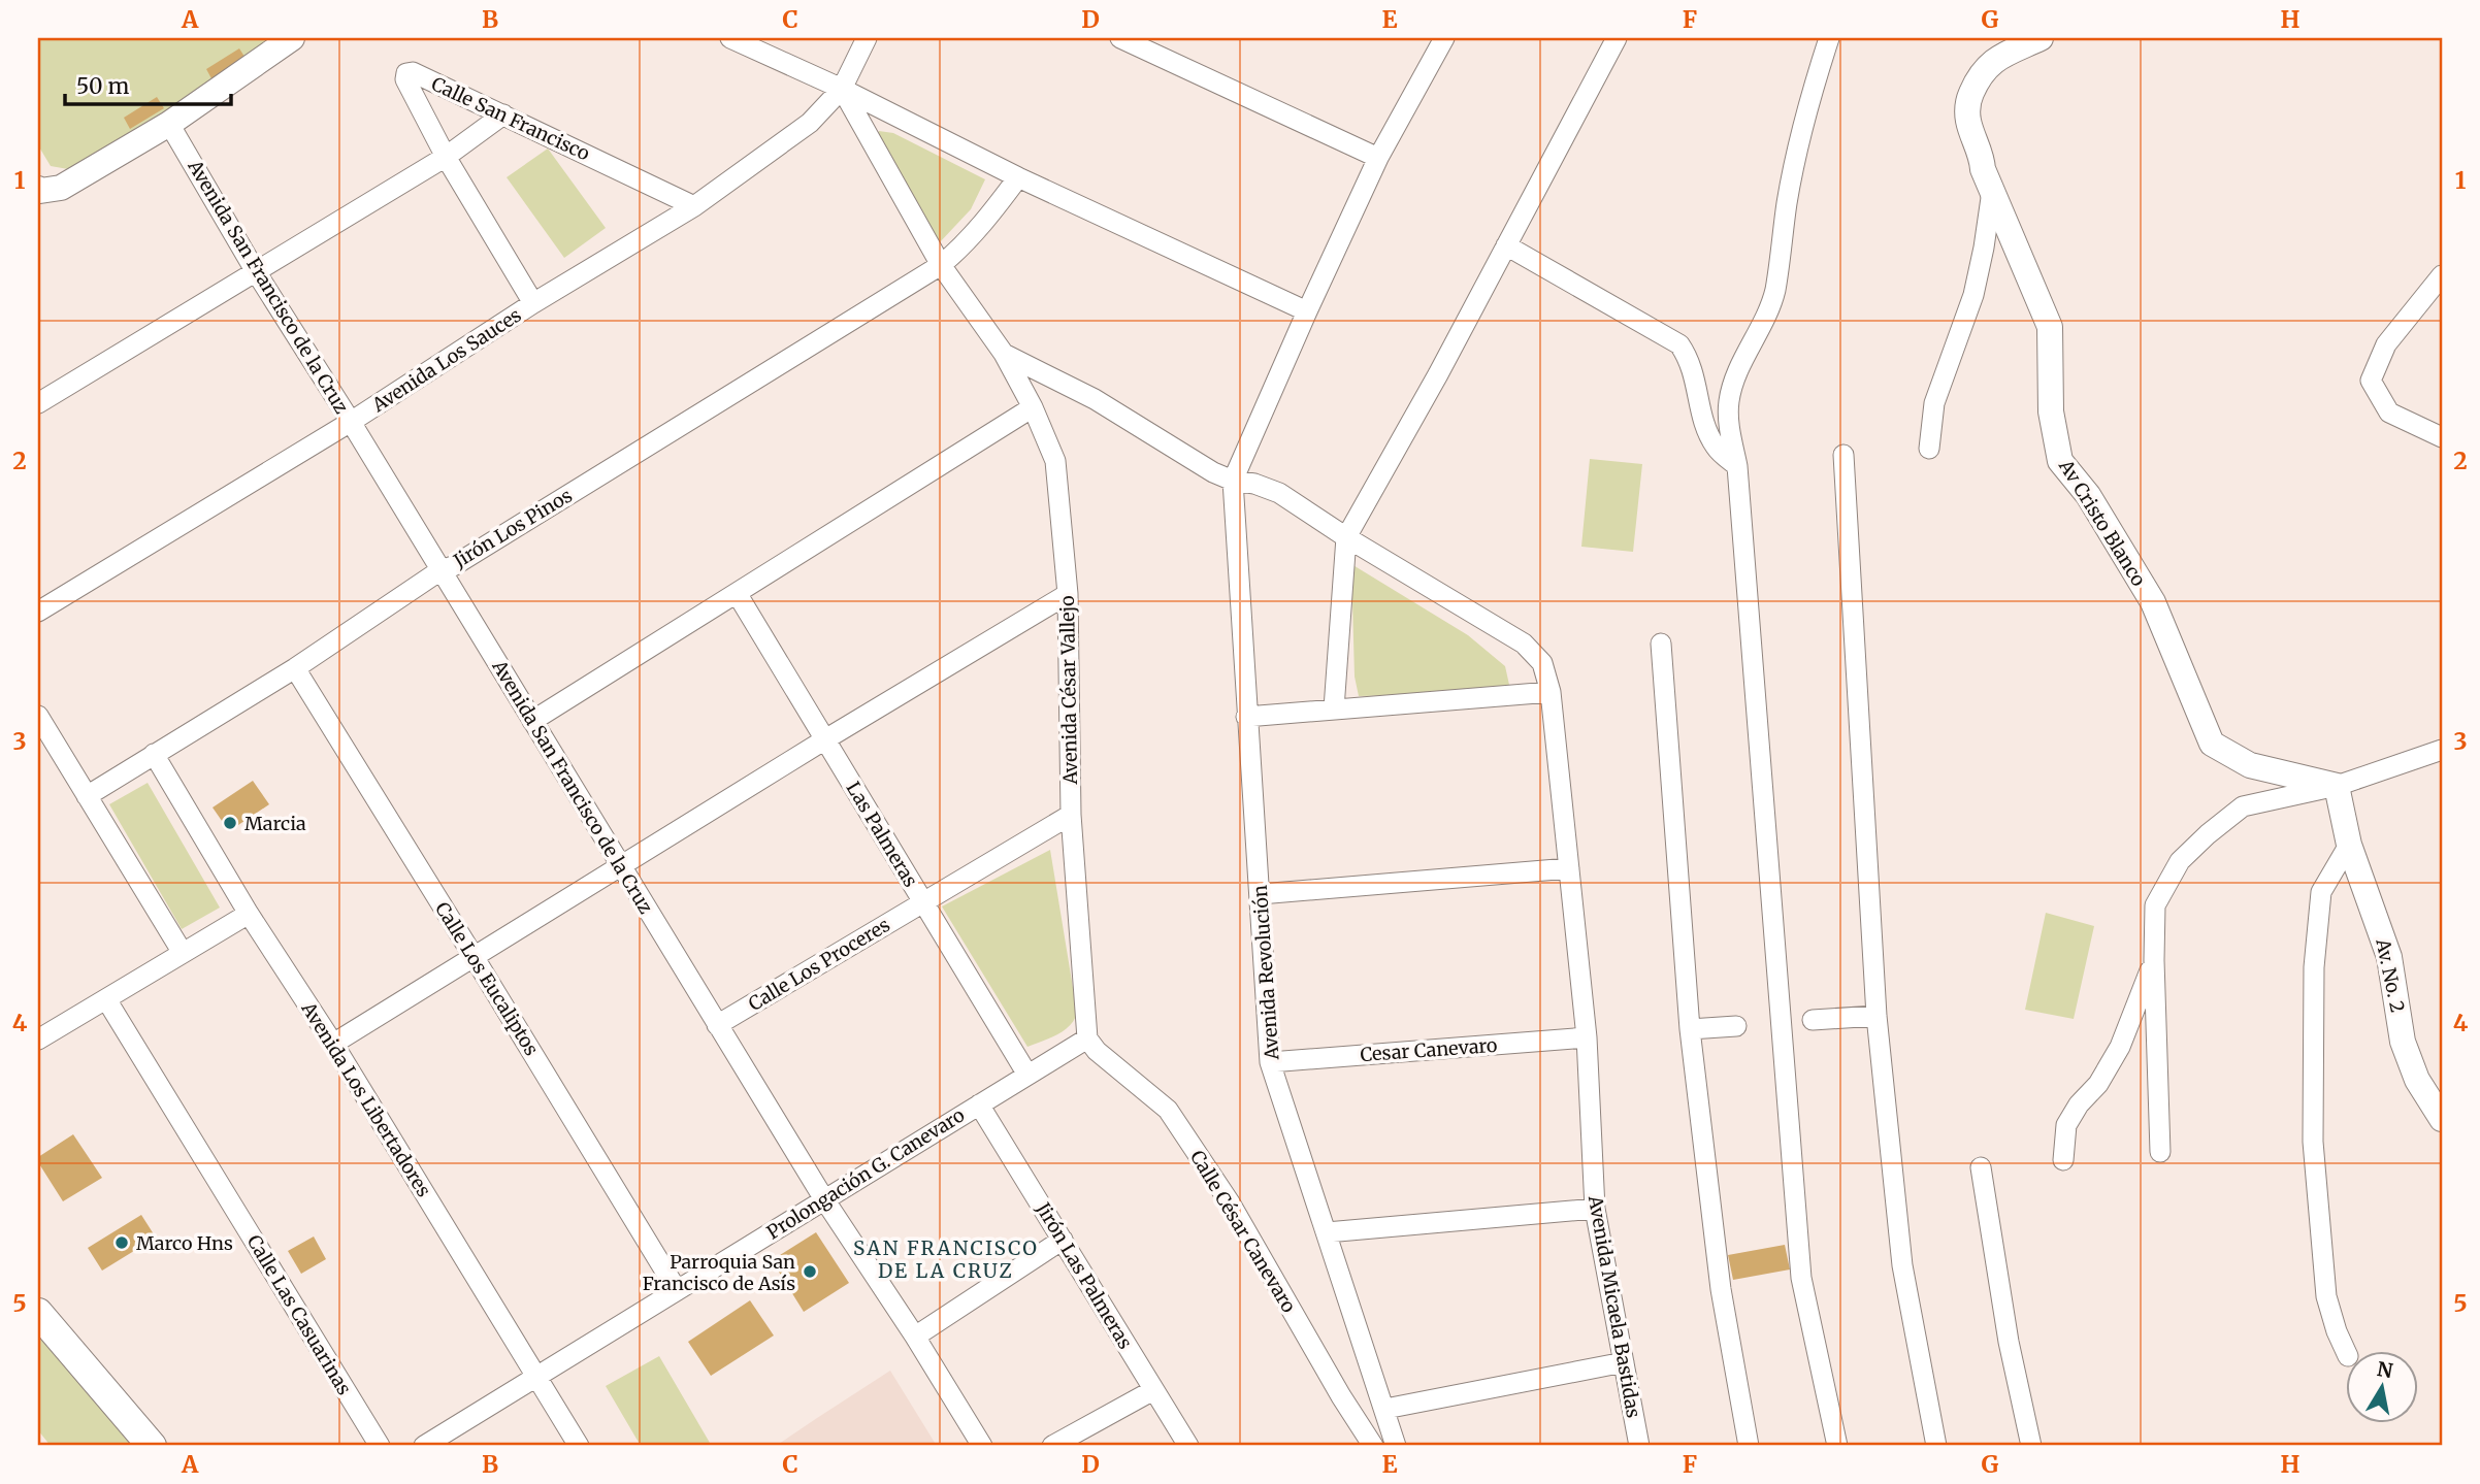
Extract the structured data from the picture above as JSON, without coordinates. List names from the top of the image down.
{
  "streets": {
    "street": [
      "Calle San Francisco",
      "Avenida San Francisco de la Cruz",
      "Avenida Los Sauces",
      "Av Cristo Blanco",
      "Jirón Los Pinos",
      "Avenida César Vallejo",
      "Las Palmeras",
      "Calle Los Proceres",
      "Avenida Revolución",
      "Av. No. 2",
      "Calle Los Eucaliptos",
      "Cesar Canevaro",
      "Avenida Los Libertadores",
      "Prolongación G. Canevaro",
      "Calle César Canevaro",
      "Jirón Las Palmeras",
      "Avenida Micaela Bastidas",
      "Calle Las Casuarinas"
    ]
  },
  "crossings": [
    ["Calle San Francisco", "Avenida Los Sauces"],
    ["Avenida San Francisco de la Cruz", "Avenida Los Sauces"],
    ["Avenida San Francisco de la Cruz", "Jirón Los Pinos"],
    ["Avenida San Francisco de la Cruz", "Calle Los Proceres"],
    ["Avenida San Francisco de la Cruz", "Prolongación G. Canevaro"],
    ["Avenida Los Sauces", "Avenida César Vallejo"],
    ["Av Cristo Blanco", "Av. No. 2"],
    ["Jirón Los Pinos", "Avenida César Vallejo"],
    ["Jirón Los Pinos", "Calle Los Eucaliptos"],
    ["Jirón Los Pinos", "Avenida Los Libertadores"],
    ["Avenida César Vallejo", "Calle Los Proceres"],
    ["Avenida César Vallejo", "Prolongación G. Canevaro"],
    ["Avenida César Vallejo", "Calle César Canevaro"],
    ["Avenida César Vallejo", "Avenida Micaela Bastidas"],
    ["Las Palmeras", "Calle Los Proceres"],
    ["Las Palmeras", "Prolongación G. Canevaro"],
    ["Avenida Revolución", "Cesar Canevaro"],
    ["Avenida Revolución", "Avenida Micaela Bastidas"],
    ["Calle Los Eucaliptos", "Prolongación G. Canevaro"],
    ["Cesar Canevaro", "Avenida Micaela Bastidas"],
    ["Avenida Los Libertadores", "Prolongación G. Canevaro"],
    ["Prolongación G. Canevaro", "Calle César Canevaro"],
    ["Prolongación G. Canevaro", "Jirón Las Palmeras"]
  ],
  "districts": ["SAN FRANCISCO DE LA CRUZ"],
  "places": ["Marcia", "Marco Hns", "Parroquia San Francisco de Asís"],
  "scale_bar": "50 m",
  "north": "top",
  "grid": {
    "columns": [
      "A",
      "B",
      "C",
      "D",
      "E",
      "F",
      "G",
      "H"
    ],
    "rows": [
      "1",
      "2",
      "3",
      "4",
      "5"
    ]
  }
}
